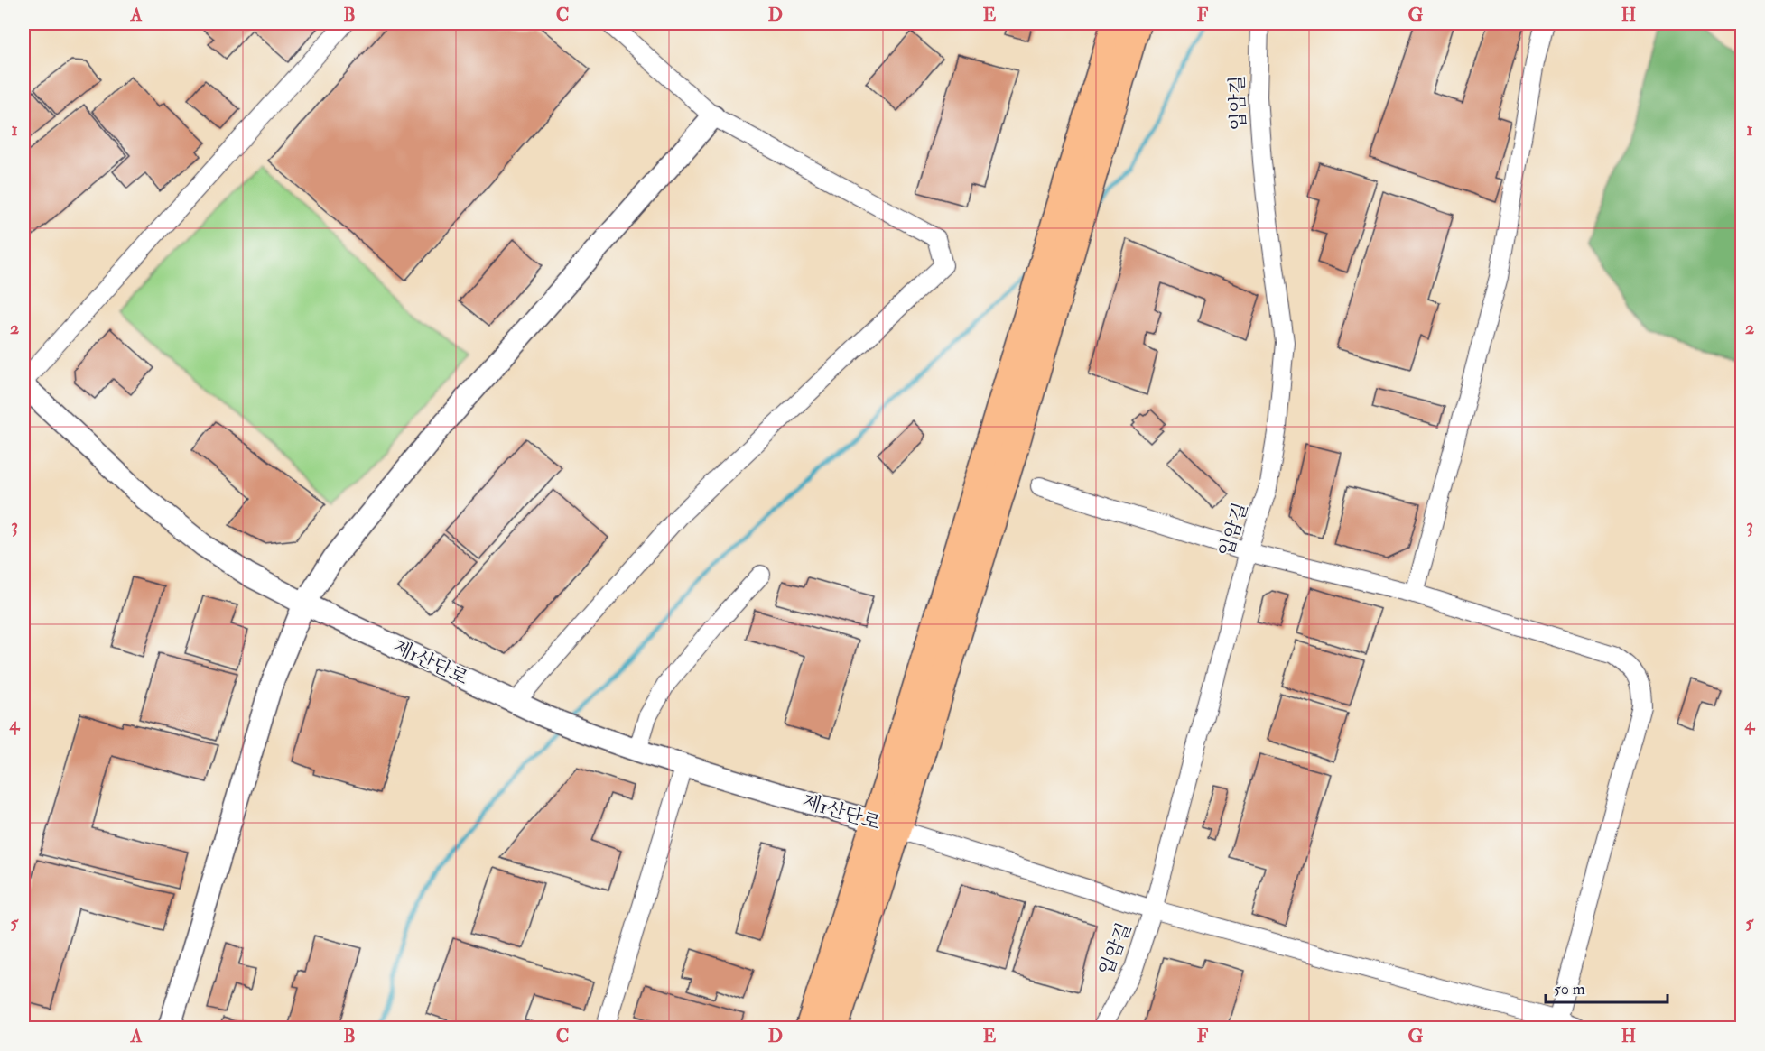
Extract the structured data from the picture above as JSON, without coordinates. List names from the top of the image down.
{
  "streets": {
    "street": ["입암길", "제1산단로"]
  },
  "scale_bar": "50 m",
  "grid": {
    "columns": [
      "A",
      "B",
      "C",
      "D",
      "E",
      "F",
      "G",
      "H"
    ],
    "rows": [
      "1",
      "2",
      "3",
      "4",
      "5"
    ]
  }
}
